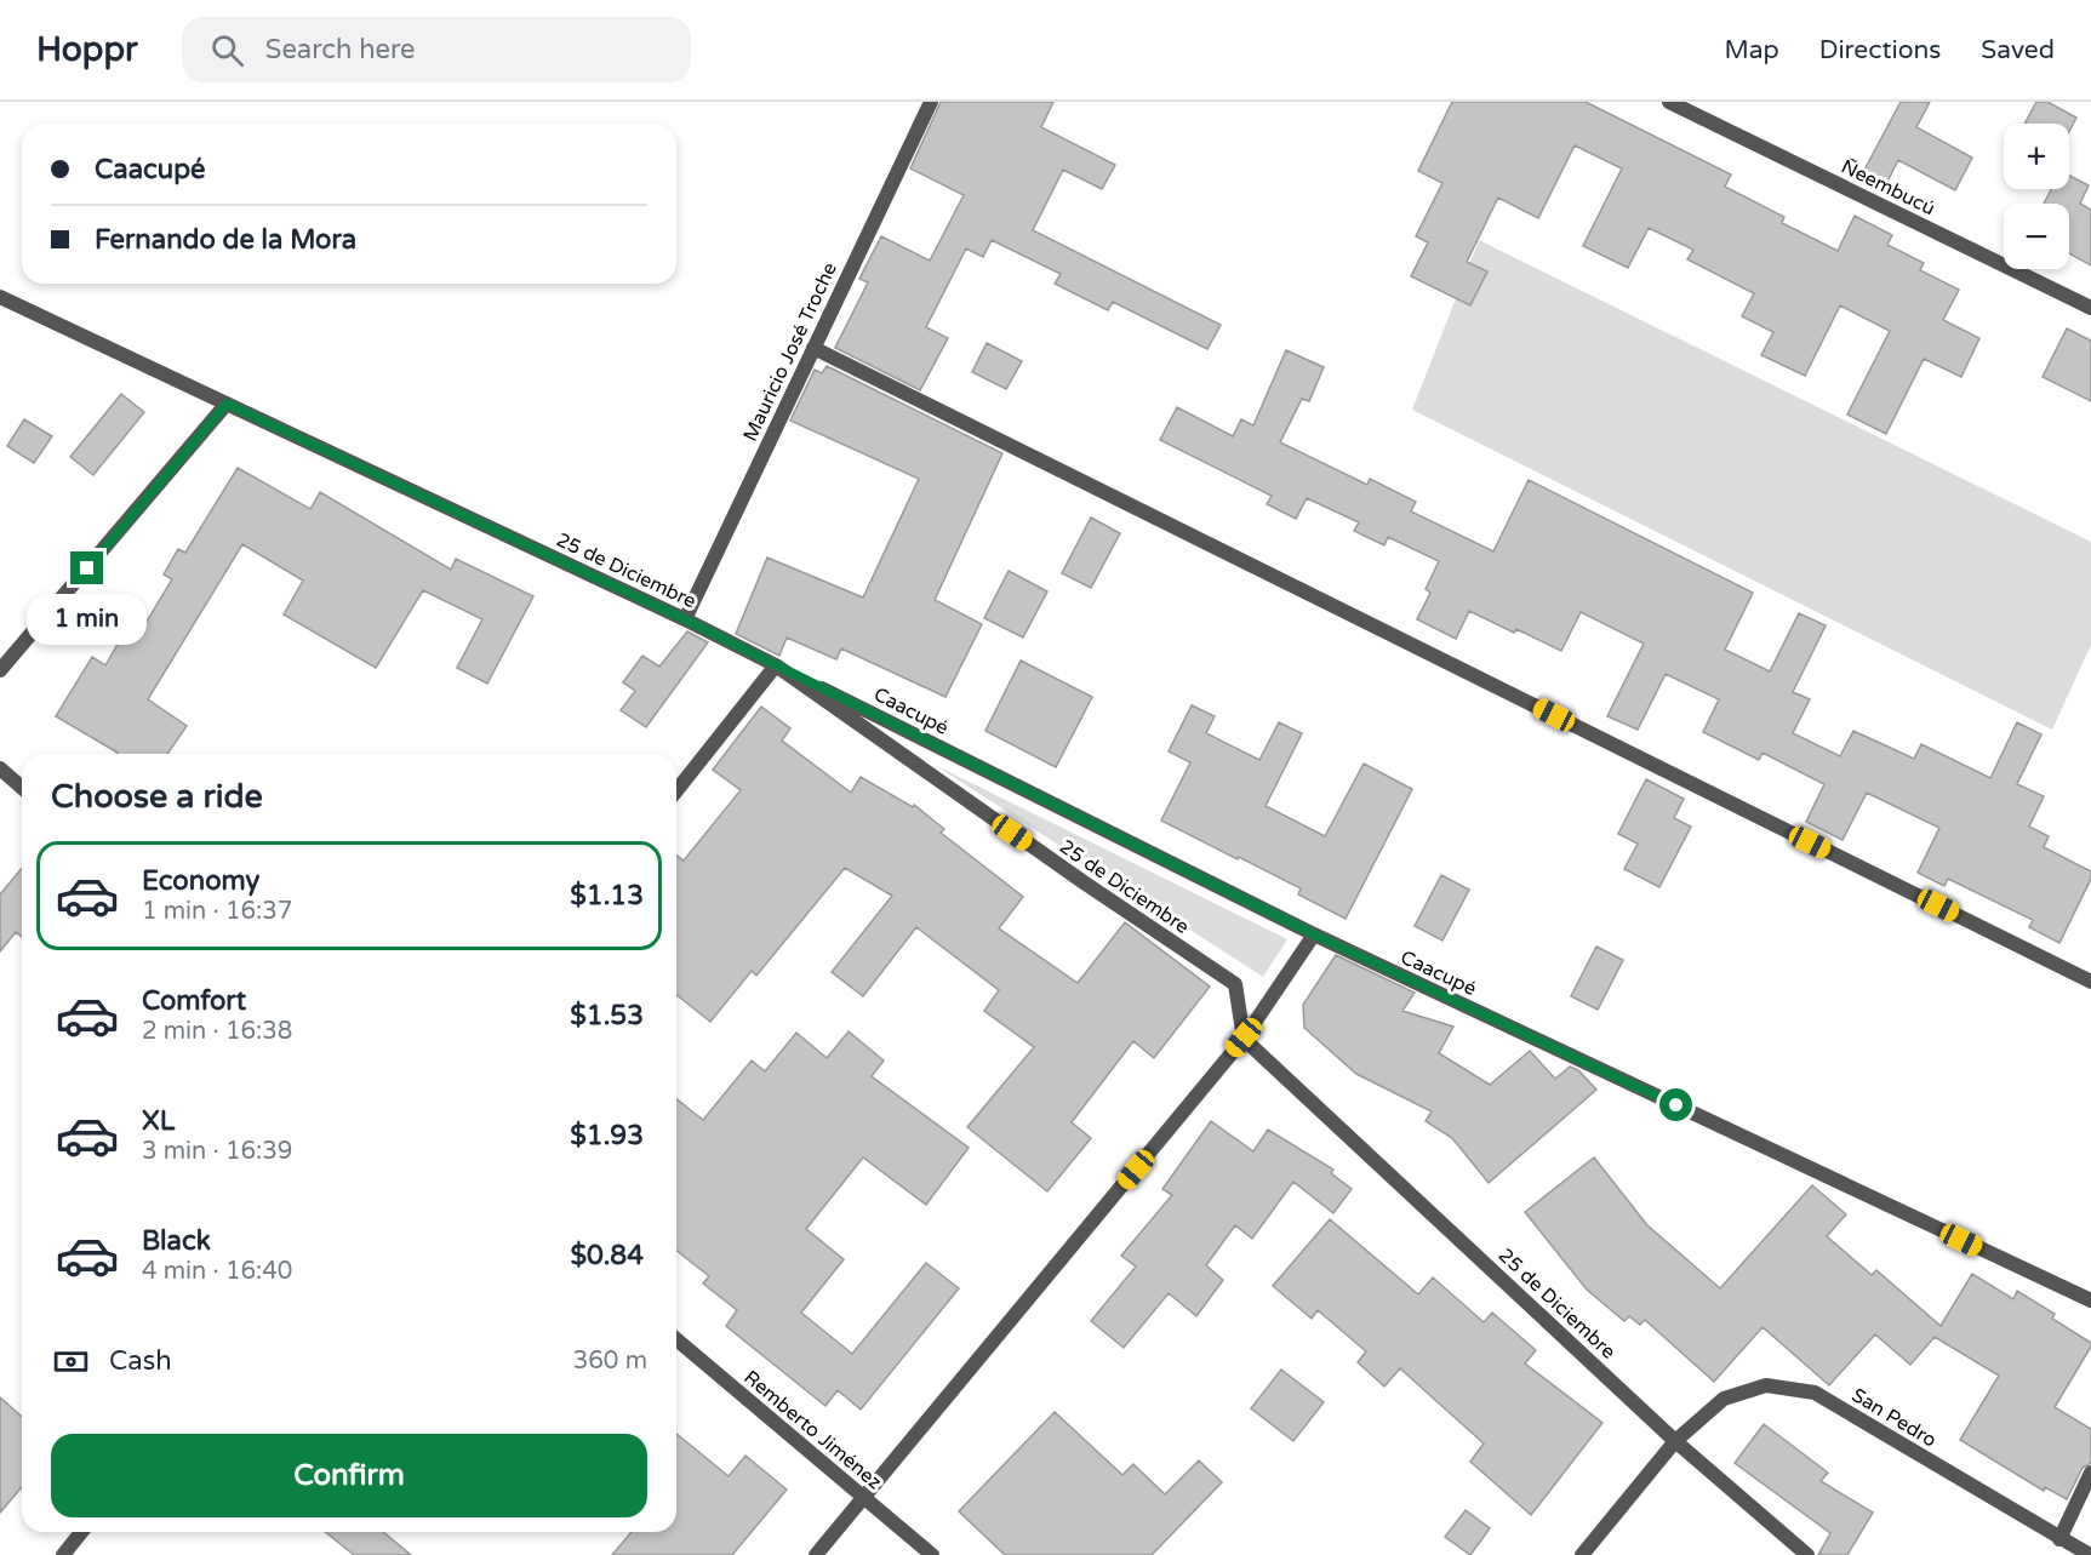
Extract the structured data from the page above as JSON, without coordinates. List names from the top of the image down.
{
  "streets": {
    "street": [
      "Ñeembucú",
      "Mauricio José Troche",
      "25 de Diciembre",
      "Caacupé",
      "San Pedro",
      "Remberto Jiménez"
    ]
  },
  "crossings": [
    ["Mauricio José Troche", "25 de Diciembre"],
    ["25 de Diciembre", "Caacupé"],
    ["25 de Diciembre", "San Pedro"]
  ],
  "page": {
    "header": "Hoppr",
    "search": "Search here",
    "nav": ["Map", "Directions", "Saved"],
    "map_buttons": ["+", "−"],
    "banner": ["Caacupé", "Fernando de la Mora"],
    "bubble": "1 min",
    "heading": "Choose a ride",
    "list": [
      {
        "name": "Economy",
        "note": "1 min · 16:37",
        "value": "$1.13"
      },
      {
        "name": "Comfort",
        "note": "2 min · 16:38",
        "value": "$1.53"
      },
      {
        "name": "XL",
        "note": "3 min · 16:39",
        "value": "$1.93"
      },
      {
        "name": "Black",
        "note": "4 min · 16:40",
        "value": "$0.84"
      }
    ],
    "pay": ["Cash", "360 m"],
    "buttons": "Confirm"
  }
}
